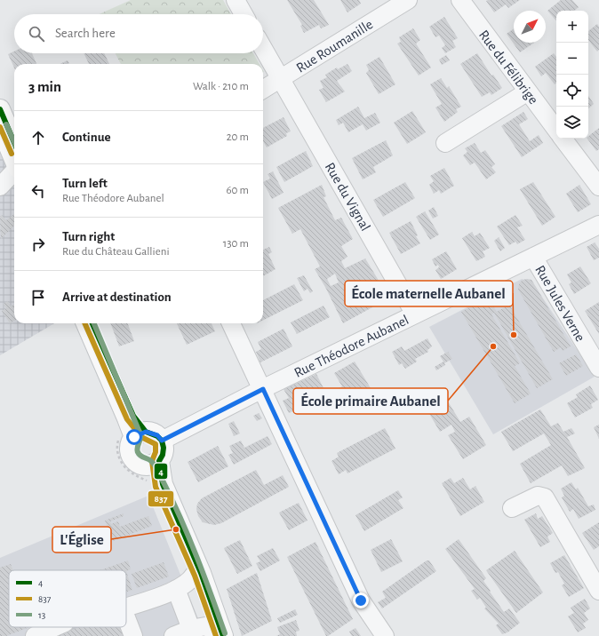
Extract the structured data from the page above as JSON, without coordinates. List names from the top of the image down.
{
  "streets": {
    "street": [
      "Rue Roumanille",
      "Rue du Félibrige",
      "Rue du Vignal",
      "Rue Jules Verne",
      "Rue Théodore Aubanel"
    ]
  },
  "crossings": [
    ["Rue Roumanille", "Rue du Vignal"],
    ["Rue du Vignal", "Rue Théodore Aubanel"],
    ["Rue Jules Verne", "Rue Théodore Aubanel"]
  ],
  "places": ["École maternelle Aubanel", "École primaire Aubanel", "L'Église"],
  "lines": ["transit line 4", "transit line 13", "transit line 837"],
  "legend": ["4", "837", "13"],
  "north": "top right",
  "page": {
    "map_buttons": ["+", "−"],
    "search": "Search here",
    "heading": ["3 min", "Walk · 210 m"],
    "list": [
      ["Continue", "20 m"],
      ["Turn left", "Rue Théodore Aubanel", "60 m"],
      ["Turn right", "Rue du Château Gallieni", "130 m"],
      "Arrive at destination"
    ]
  }
}
